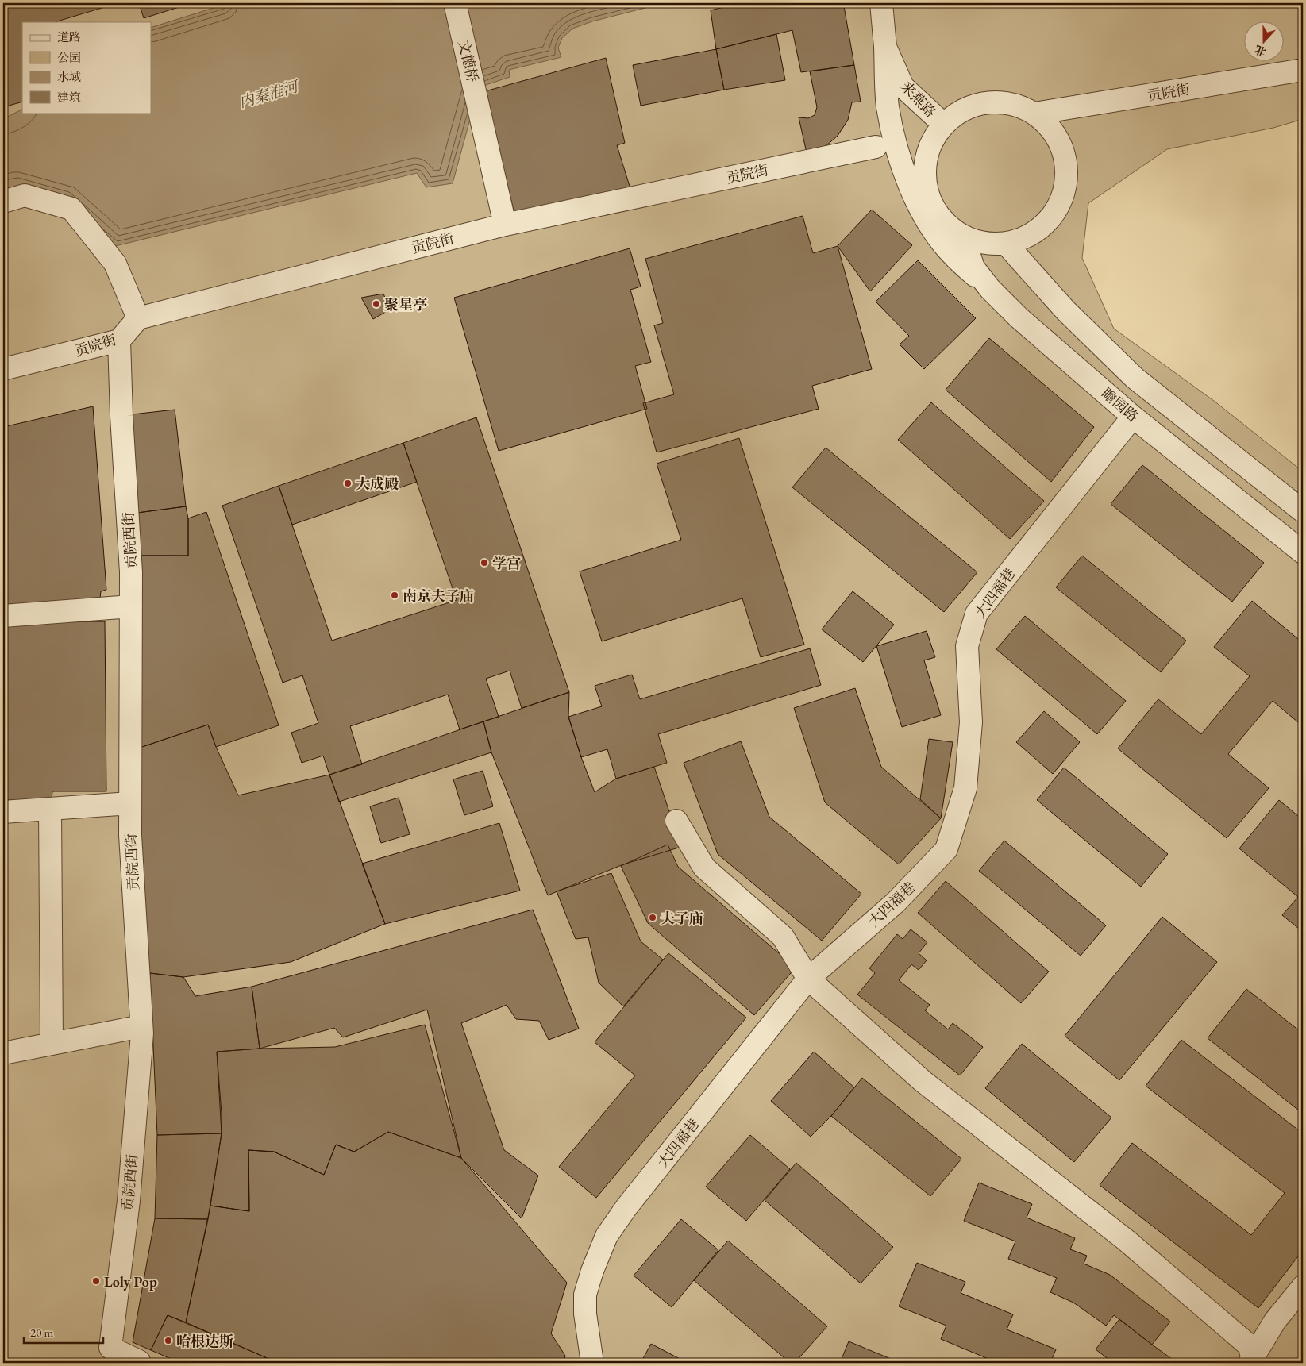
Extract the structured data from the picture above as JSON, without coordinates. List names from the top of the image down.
{
  "streets": {
    "street": [
      "文德桥",
      "贡院街",
      "来燕路",
      "瞻园路",
      "贡院西街",
      "大四福巷"
    ]
  },
  "crossings": [
    ["文德桥", "贡院街"],
    ["贡院街", "来燕路"],
    ["贡院街", "瞻园路"],
    ["贡院街", "贡院西街"],
    ["来燕路", "瞻园路"],
    ["瞻园路", "大四福巷"]
  ],
  "water": ["内秦淮河"],
  "places": [
    "聚星亭",
    "大成殿",
    "学宫",
    "南京夫子庙",
    "夫子庙",
    "Loly Pop",
    "哈根达斯"
  ],
  "legend": [
    "道路",
    "公园",
    "水域",
    "建筑"
  ],
  "scale_bar": "20 m",
  "north": "bottom"
}
